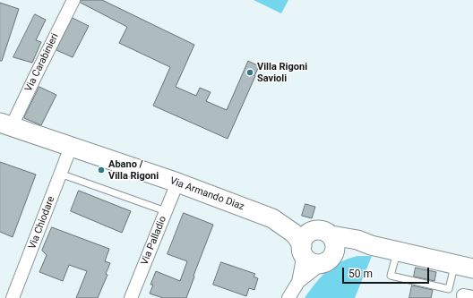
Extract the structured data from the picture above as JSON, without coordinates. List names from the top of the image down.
{
  "streets": {
    "street": [
      "Via Carabinieri",
      "Via Armando Diaz",
      "Via Chiodare",
      "Via Palladio"
    ]
  },
  "crossings": [
    ["Via Carabinieri", "Via Armando Diaz"],
    ["Via Armando Diaz", "Via Chiodare"],
    ["Via Armando Diaz", "Via Palladio"]
  ],
  "places": ["Villa Rigoni Savioli", "Abano / Villa Rigoni"],
  "scale_bar": "50 m"
}
